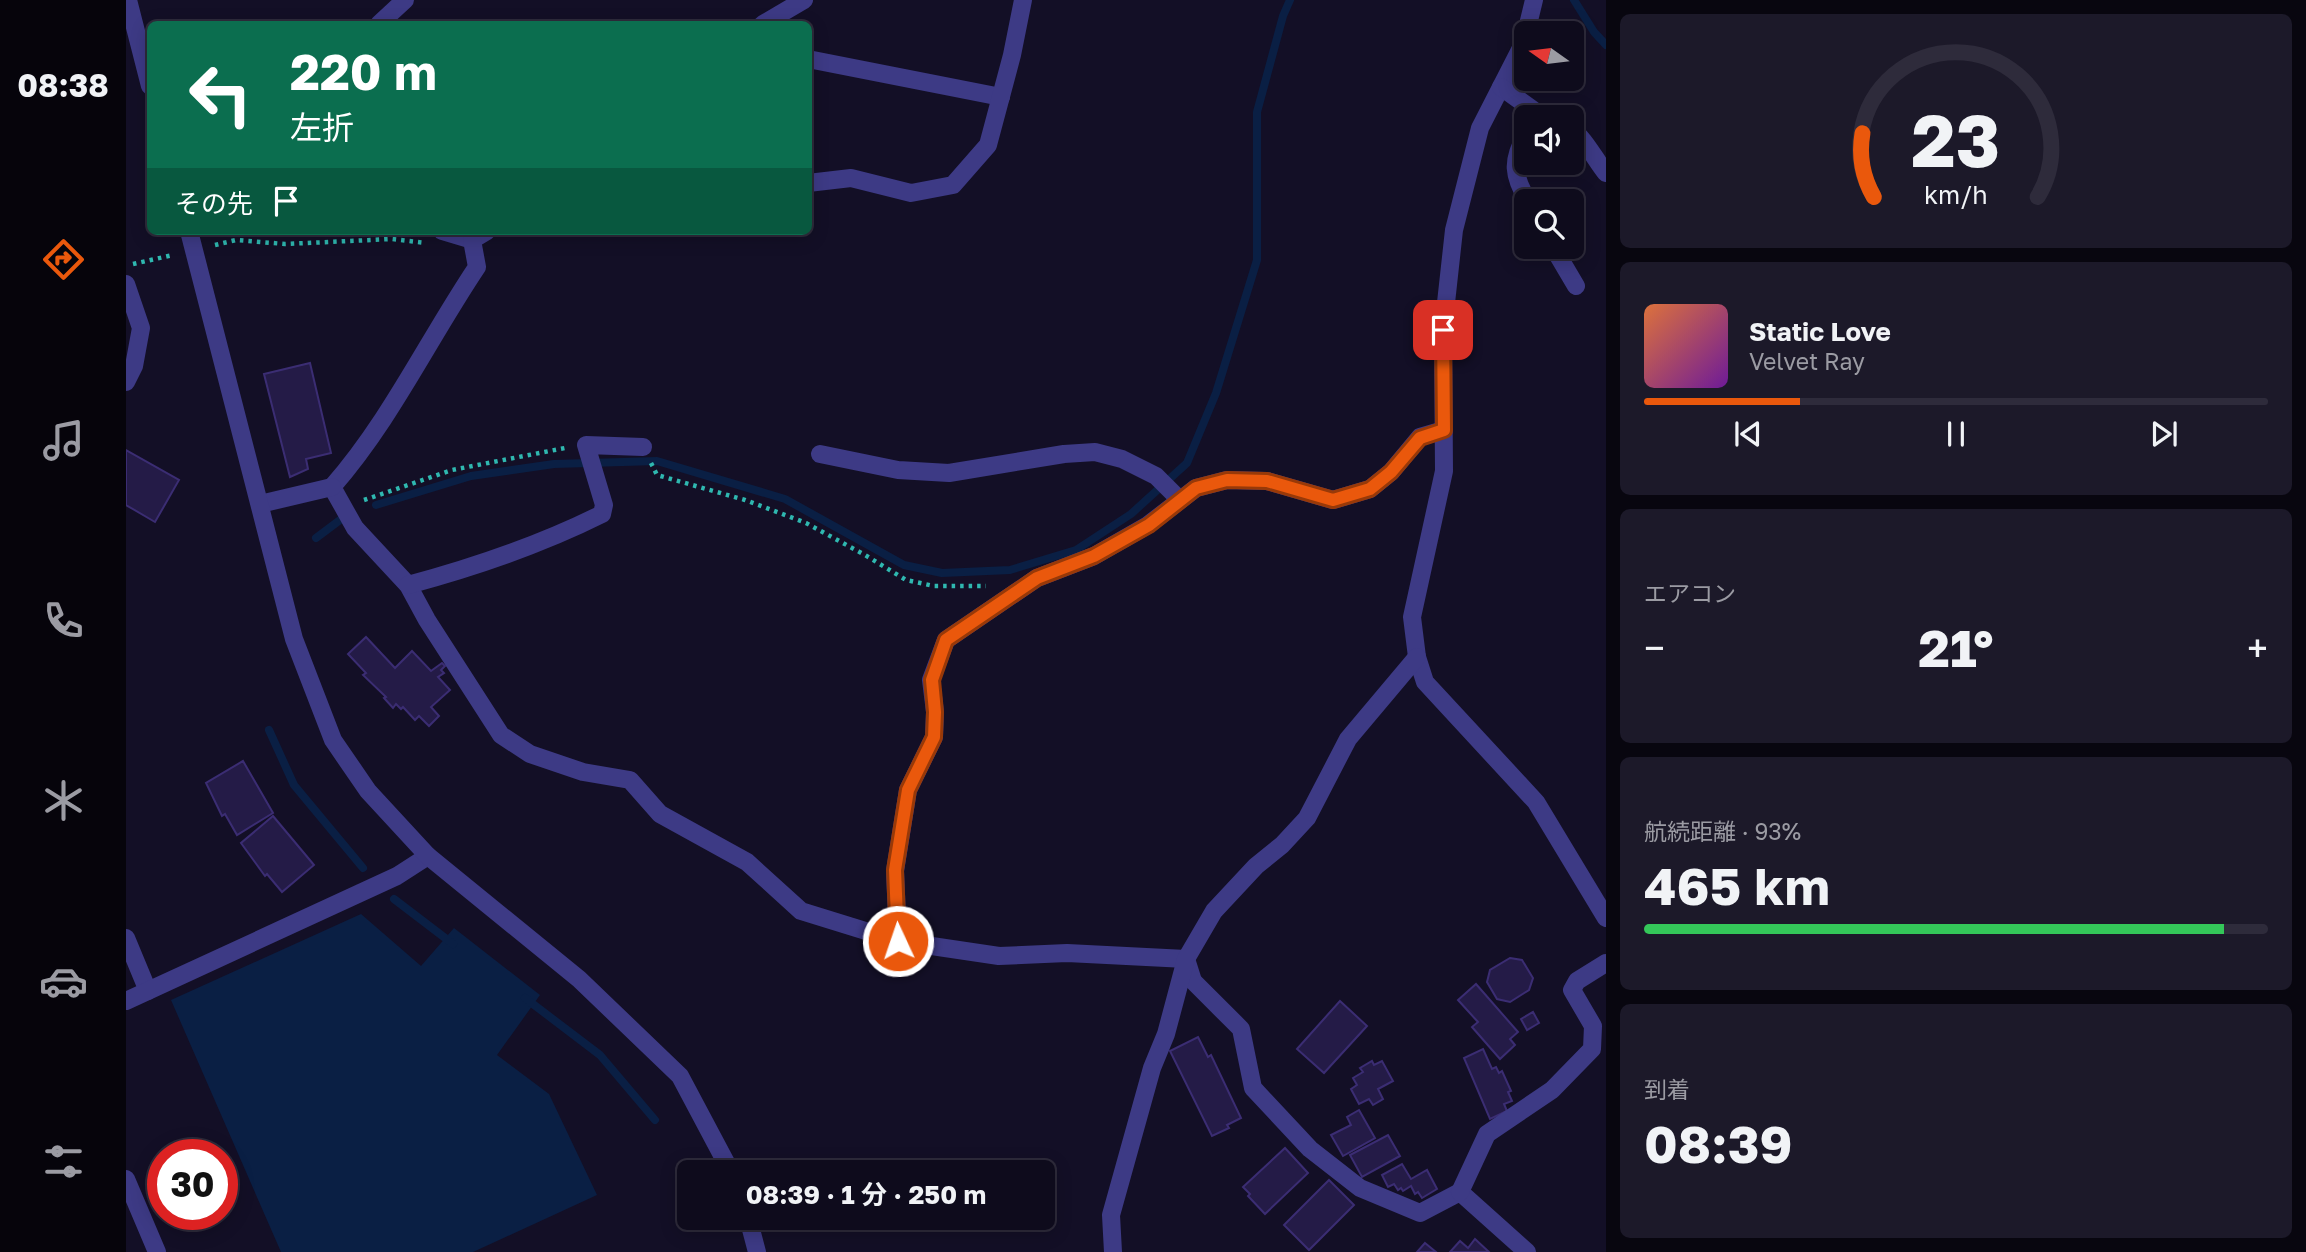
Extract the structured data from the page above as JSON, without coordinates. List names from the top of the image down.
{
  "north": "left",
  "page": {
    "tabs": "08:38",
    "turn": ["220 m", "左折"],
    "then": "その先",
    "song": ["Static Love", "Velvet Ray"],
    "tile": [
      "エアコン",
      ["航続距離 · 93%", "465 km"],
      ["到着", "08:39"]
    ],
    "heat": ["−", "21°", "+"],
    "limit": "30",
    "trip": "08:39 · 1 分 · 250 m",
    "gauge": ["23", "km/h"]
  }
}
